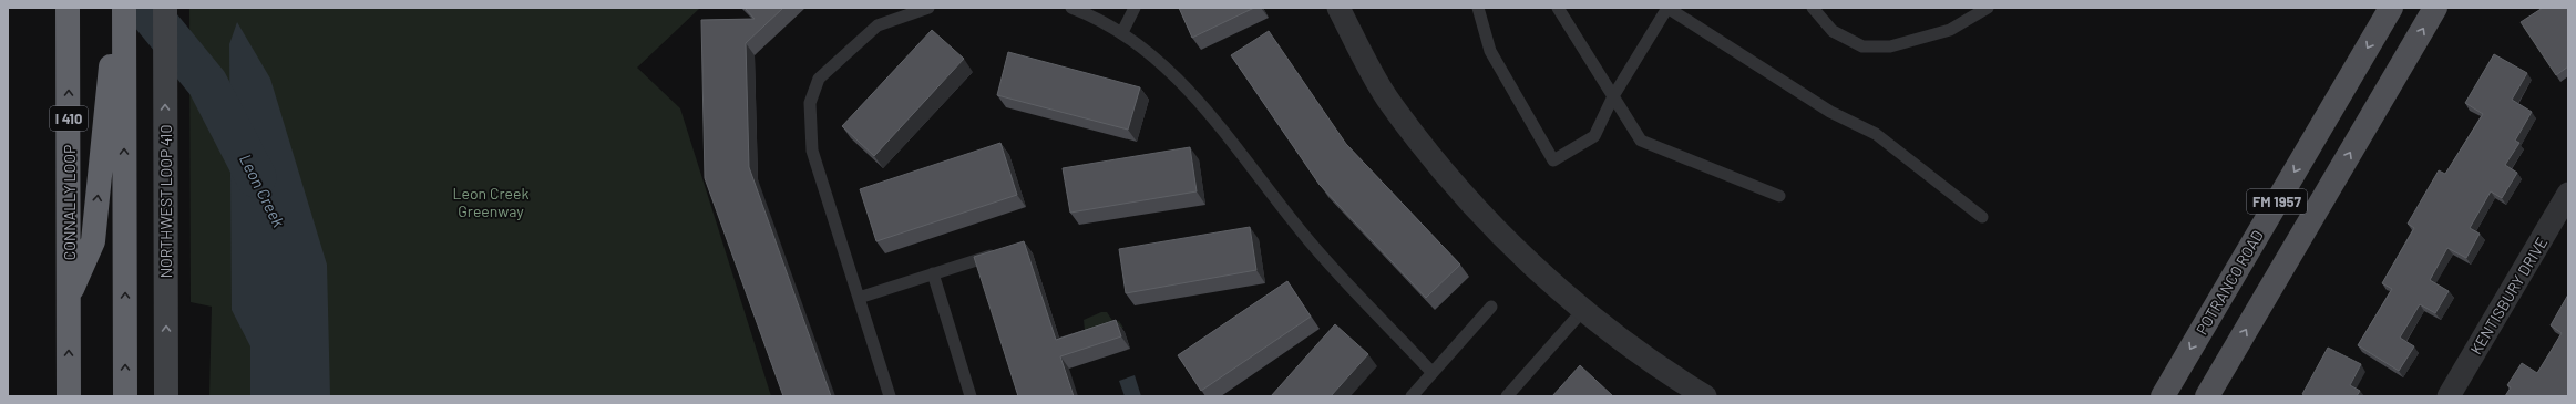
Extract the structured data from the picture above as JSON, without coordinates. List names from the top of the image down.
{
  "streets": {
    "highway": ["I 410", "CONNALLY LOOP"],
    "main road": ["NORTHWEST LOOP 410", "FM 1957", "POTRANCO ROAD"],
    "street": ["KENTISBURY DRIVE"]
  },
  "one_way": ["NORTHWEST LOOP 410"],
  "water": ["Leon Creek"],
  "parks": ["Leon Creek Greenway"]
}
